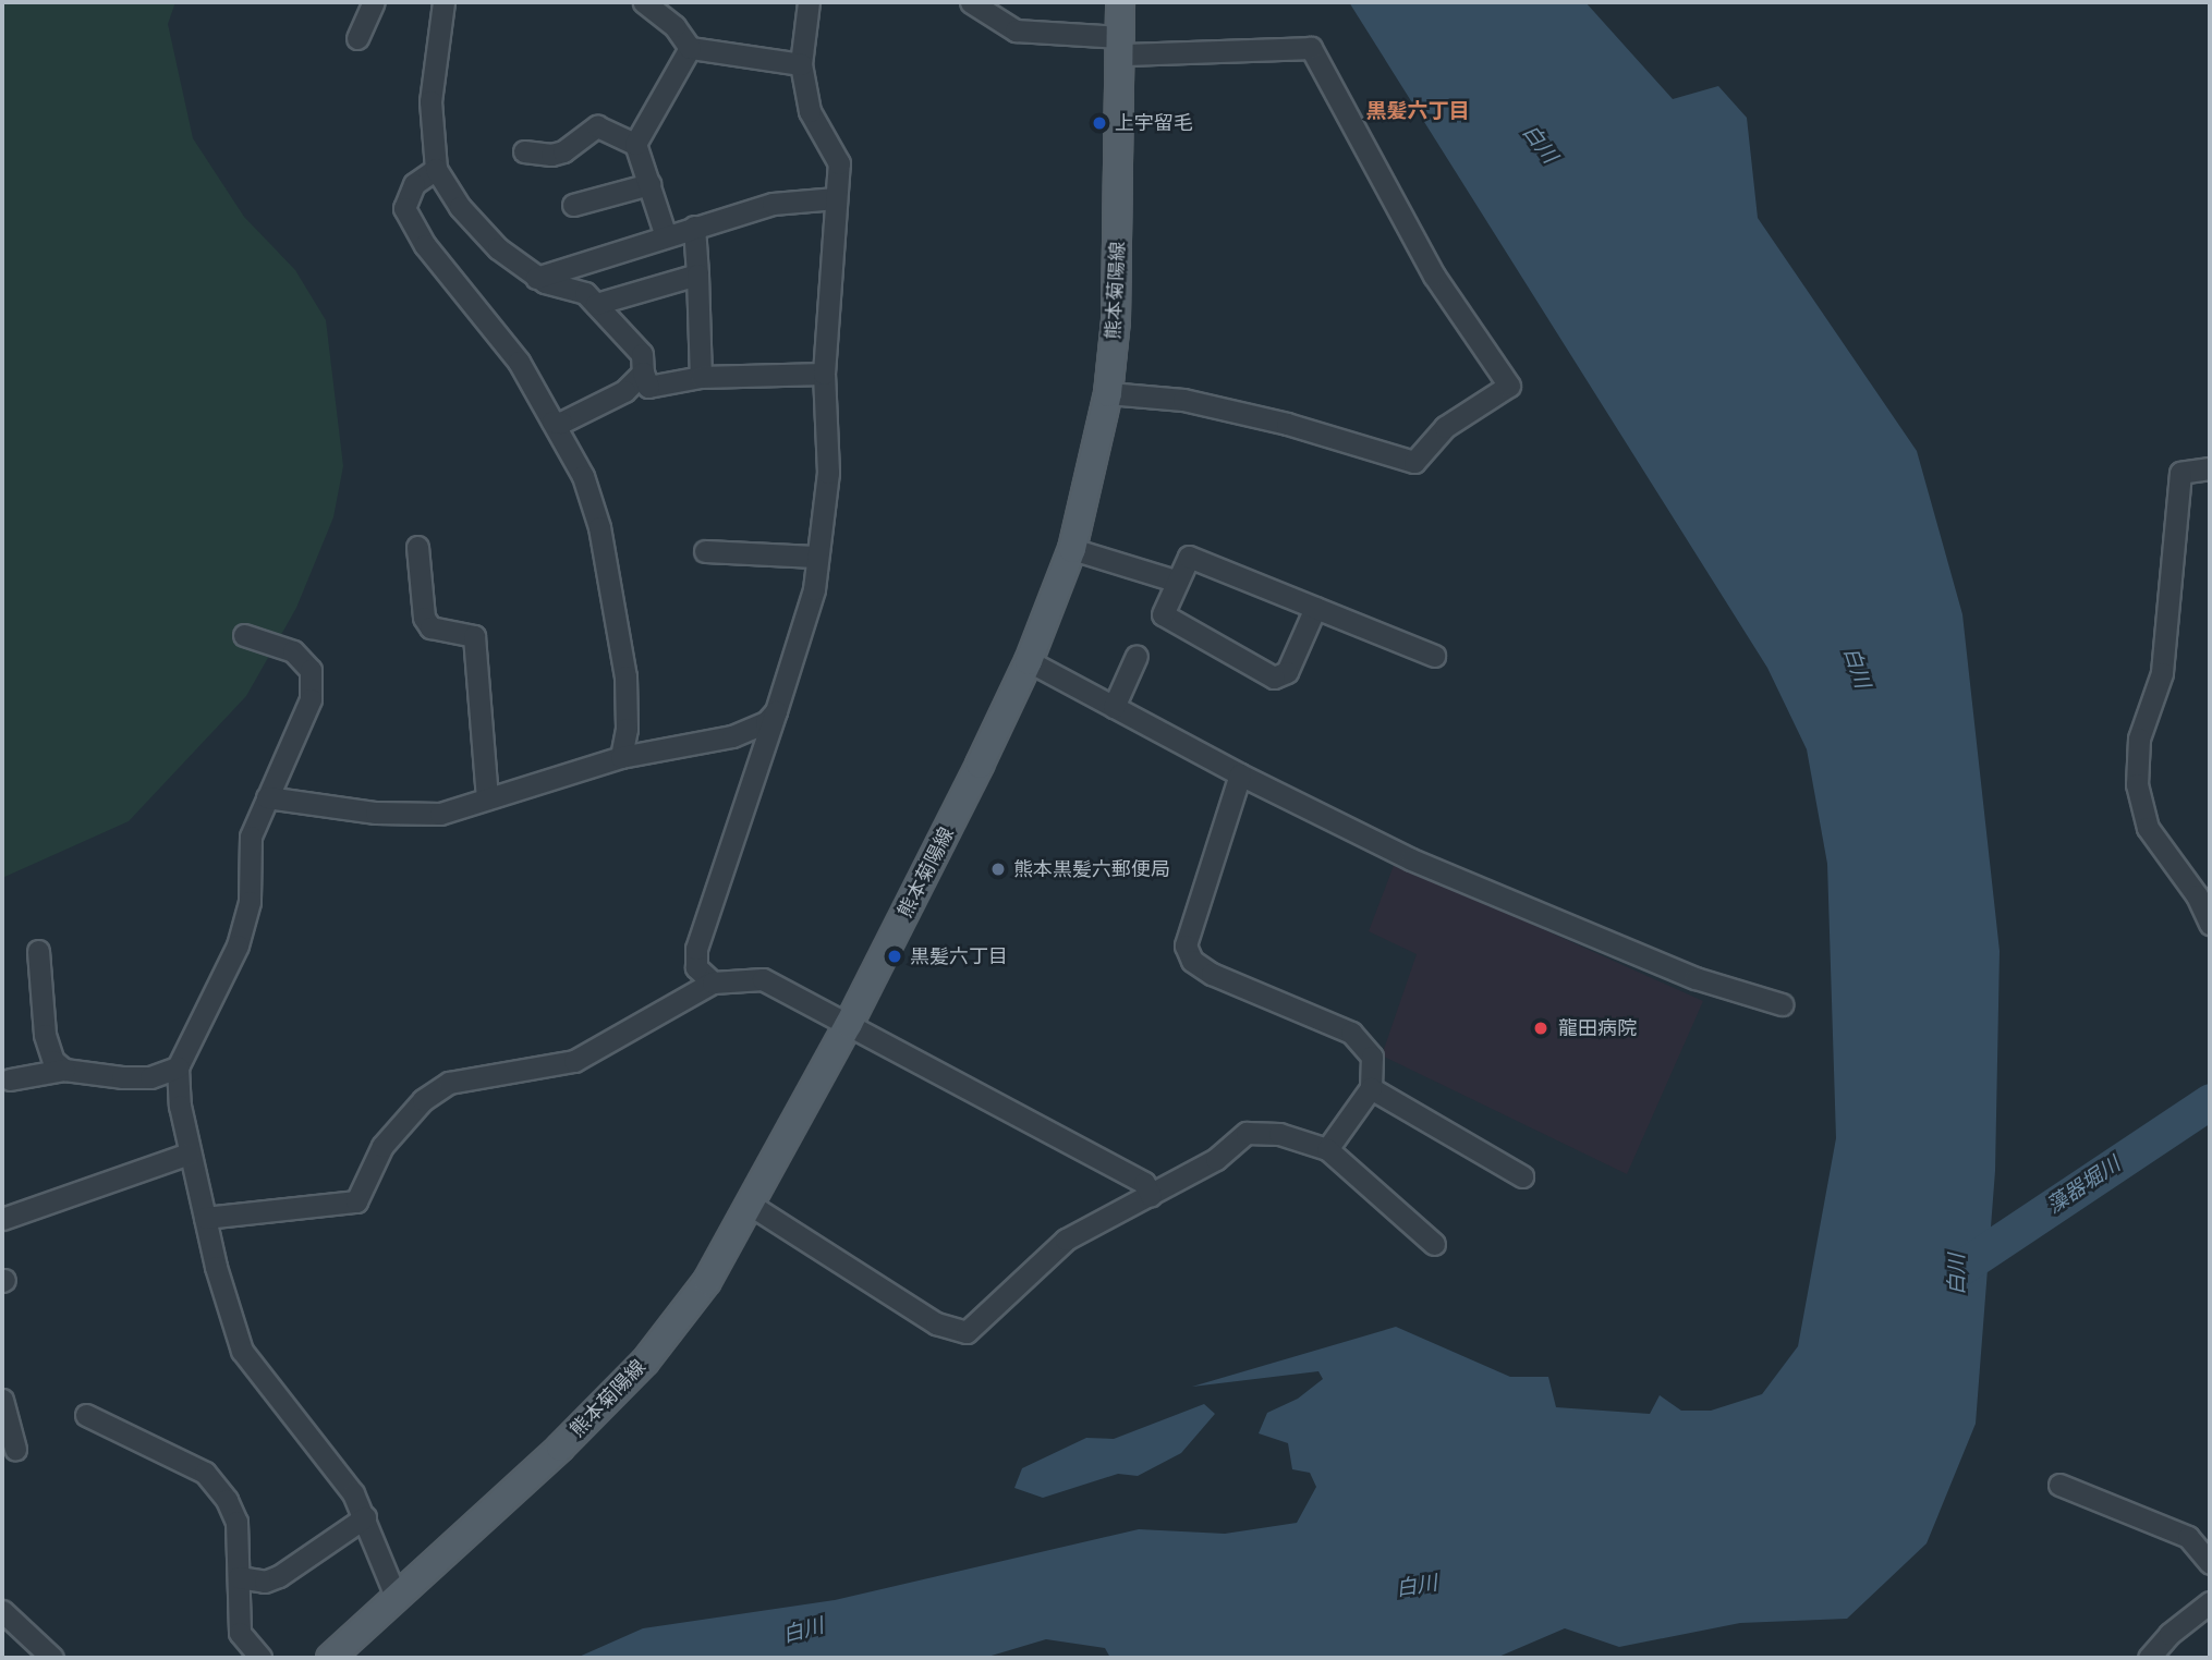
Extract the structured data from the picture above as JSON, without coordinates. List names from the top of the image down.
{
  "streets": {
    "main road": ["熊本菊陽線"]
  },
  "districts": ["黒髪六丁目"],
  "water": ["白川", "藻器堀川"],
  "places": [
    "上宇留毛",
    "熊本黒髪六郵便局",
    "黒髪六丁目",
    "龍田病院"
  ]
}
